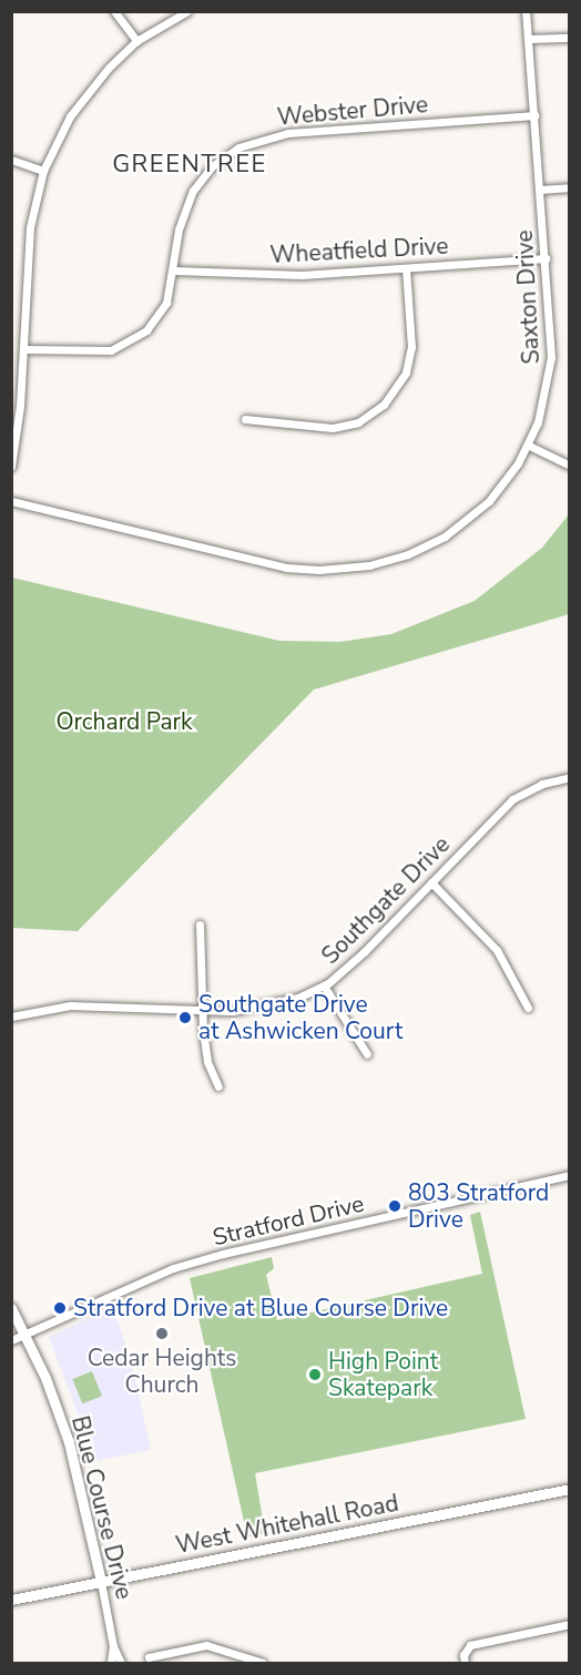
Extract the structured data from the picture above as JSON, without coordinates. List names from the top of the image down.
{
  "streets": {
    "main road": ["Blue Course Drive", "West Whitehall Road"],
    "street": [
      "Webster Drive",
      "Wheatfield Drive",
      "Saxton Drive",
      "Southgate Drive",
      "Stratford Drive"
    ]
  },
  "crossings": [
    ["Webster Drive", "Wheatfield Drive"],
    ["Webster Drive", "Saxton Drive"],
    ["Wheatfield Drive", "Saxton Drive"],
    ["Stratford Drive", "Blue Course Drive"],
    ["Blue Course Drive", "West Whitehall Road"]
  ],
  "districts": ["GREENTREE"],
  "parks": ["Orchard Park"],
  "places": [
    "Southgate Drive at Ashwicken Court",
    "803 Stratford Drive",
    "Stratford Drive at Blue Course Drive",
    "Cedar Heights Church",
    "High Point Skatepark"
  ]
}
